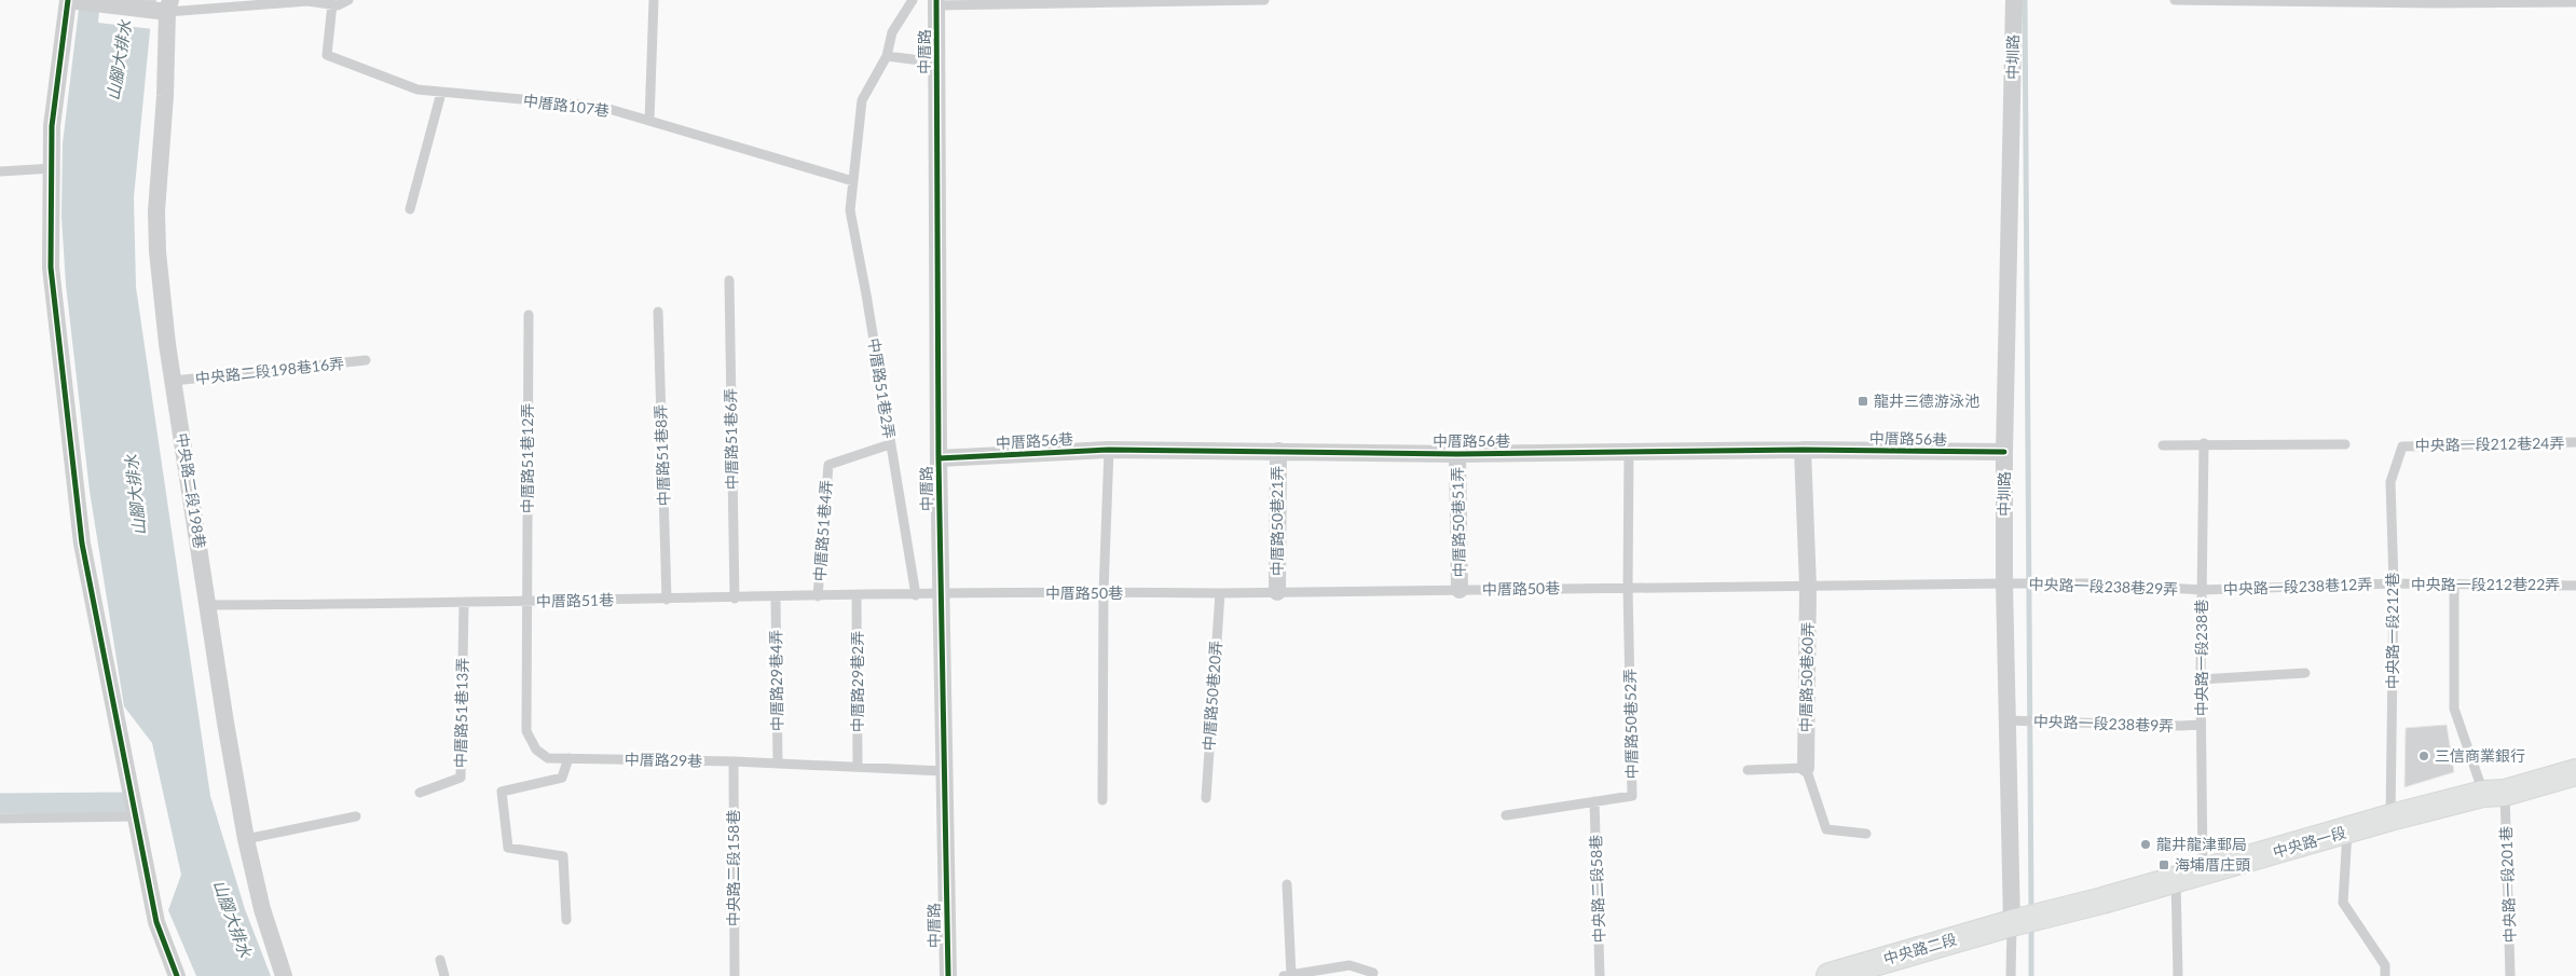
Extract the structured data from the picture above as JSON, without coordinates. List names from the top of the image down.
{
  "streets": {
    "street": [
      "中厝路",
      "中圳路",
      "中厝路56巷",
      "中央路二段198巷",
      "中厝路50巷21弄",
      "中厝路50巷51弄",
      "中厝路50巷60弄",
      "中央路一段",
      "中央路二段"
    ],
    "lane": [
      "中厝路107巷",
      "中央路二段198巷16弄",
      "中厝路51巷2弄",
      "中厝路51巷6弄",
      "中央路一段212巷24弄",
      "中厝路51巷8弄",
      "中厝路51巷12弄",
      "中厝路51巷4弄",
      "中央路一段212巷22弄",
      "中央路一段238巷29弄",
      "中央路一段238巷12弄",
      "中厝路50巷",
      "中厝路51巷",
      "中央路一段212巷",
      "中央路一段238巷",
      "中厝路29巷4弄",
      "中厝路29巷2弄",
      "中厝路50巷20弄",
      "中厝路51巷13弄",
      "中厝路50巷52弄",
      "中央路一段238巷9弄",
      "中厝路29巷",
      "中央路二段158巷",
      "中央路一段201巷",
      "中央路二段58巷"
    ]
  },
  "crossings": [
    ["中厝路", "中厝路56巷"],
    ["中厝路", "中厝路50巷"],
    ["中厝路", "中厝路51巷"],
    ["中厝路", "中厝路29巷"],
    ["中圳路", "中厝路56巷"],
    ["中圳路", "中央路一段238巷29弄"],
    ["中圳路", "中厝路50巷"],
    ["中圳路", "中央路一段238巷9弄"],
    ["中圳路", "中央路一段"],
    ["中圳路", "中央路二段"],
    ["中厝路107巷", "中厝路51巷2弄"],
    ["中央路二段198巷16弄", "中央路二段198巷"],
    ["中厝路51巷2弄", "中厝路51巷4弄"],
    ["中厝路51巷2弄", "中厝路51巷"],
    ["中厝路51巷6弄", "中厝路51巷"],
    ["中厝路56巷", "中厝路50巷21弄"],
    ["中厝路56巷", "中厝路50巷51弄"],
    ["中厝路56巷", "中厝路50巷60弄"],
    ["中央路一段212巷24弄", "中央路一段212巷"],
    ["中厝路51巷8弄", "中厝路51巷"],
    ["中厝路51巷12弄", "中厝路51巷"],
    ["中厝路51巷12弄", "中厝路29巷"],
    ["中央路二段198巷", "中厝路51巷"],
    ["中厝路50巷21弄", "中厝路50巷"],
    ["中厝路50巷51弄", "中厝路50巷"],
    ["中厝路51巷4弄", "中厝路51巷"],
    ["中央路一段212巷22弄", "中央路一段238巷12弄"],
    ["中央路一段212巷22弄", "中央路一段212巷"],
    ["中央路一段212巷22弄", "中央路一段201巷"],
    ["中央路一段238巷29弄", "中央路一段238巷12弄"],
    ["中央路一段238巷29弄", "中厝路50巷"],
    ["中央路一段238巷29弄", "中央路一段238巷"],
    ["中央路一段238巷12弄", "中央路一段212巷"],
    ["中央路一段238巷12弄", "中央路一段238巷"],
    ["中厝路50巷", "中厝路51巷"],
    ["中厝路50巷", "中厝路50巷60弄"],
    ["中厝路50巷", "中厝路50巷20弄"],
    ["中厝路50巷", "中厝路50巷52弄"],
    ["中厝路51巷", "中厝路29巷4弄"],
    ["中厝路51巷", "中厝路29巷2弄"],
    ["中厝路51巷", "中厝路51巷13弄"],
    ["中厝路51巷", "中厝路29巷"],
    ["中央路一段212巷", "中央路一段"],
    ["中央路一段238巷", "中央路一段238巷9弄"],
    ["中央路一段238巷", "中央路一段"],
    ["中厝路29巷4弄", "中厝路29巷"],
    ["中厝路29巷2弄", "中厝路29巷"],
    ["中厝路50巷52弄", "中央路二段58巷"],
    ["中厝路29巷", "中央路二段158巷"],
    ["中央路一段", "中央路一段201巷"],
    ["中央路一段", "中央路二段"]
  ],
  "water": ["山腳大排水"],
  "places": {
    "transit": ["龍井三德游泳池", "海埔厝庄頭"],
    "other": ["三信商業銀行", "龍井龍津郵局"]
  }
}
